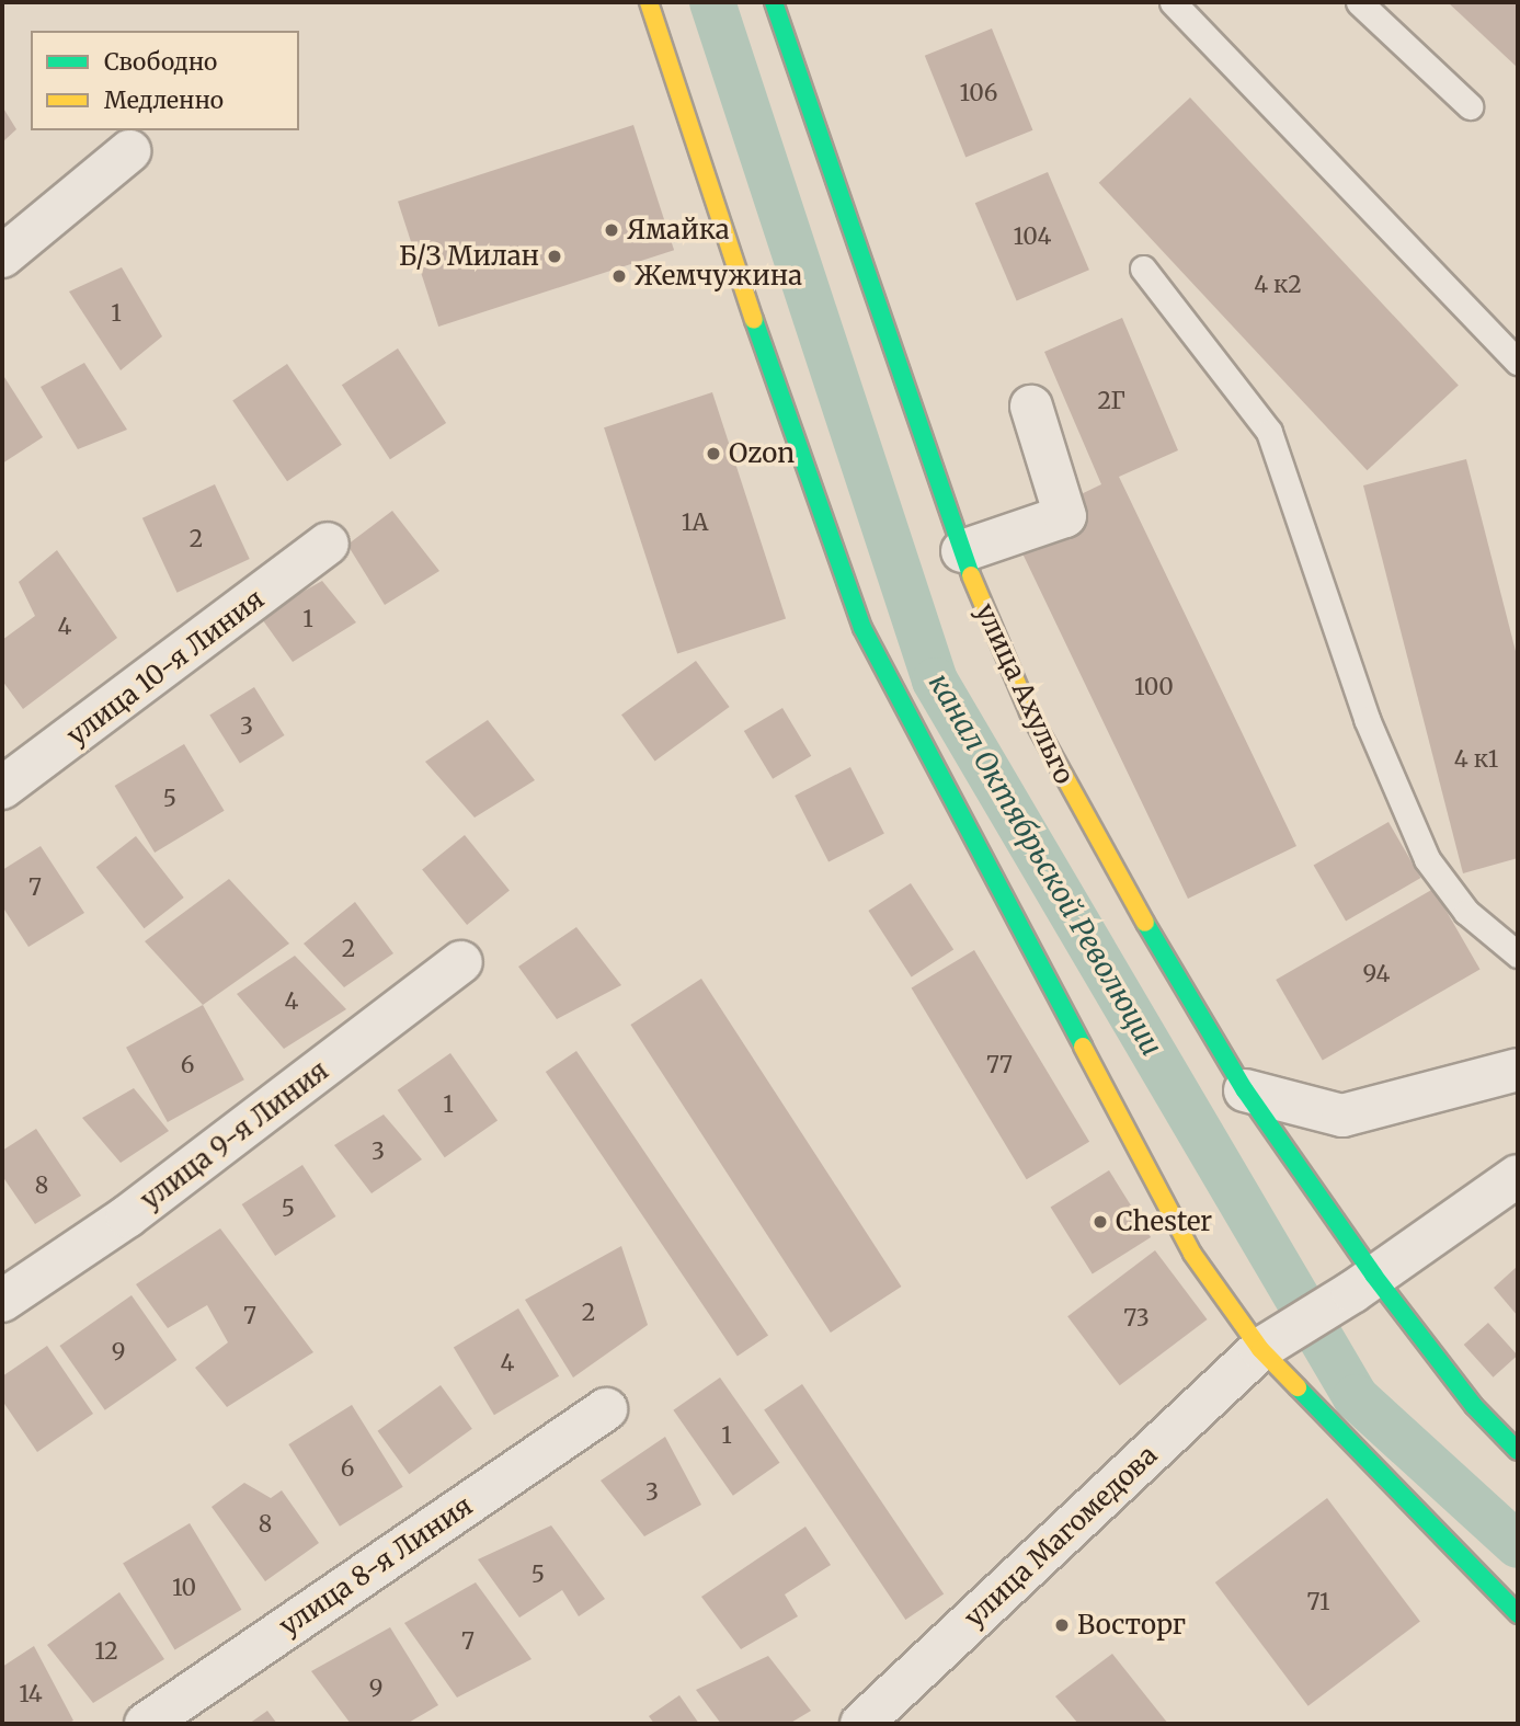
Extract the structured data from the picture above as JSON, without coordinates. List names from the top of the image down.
{
  "streets": {
    "main road": ["улица Ахульго"],
    "street": [
      "улица 10-я Линия",
      "улица 9-я Линия",
      "улица Магомедова",
      "улица 8-я Линия"
    ]
  },
  "crossings": [
    ["улица Ахульго", "улица Магомедова"]
  ],
  "water": ["канал Октябрьской Революции"],
  "places": [
    "Ямайка",
    "Б/З Милан",
    "Жемчужина",
    "Ozon",
    "Chester",
    "Восторг"
  ],
  "house_numbers": [
    "106",
    "104",
    "4 к2",
    "1",
    "2Г",
    "1А",
    "2",
    "1",
    "4",
    "100",
    "3",
    "4 к1",
    "5",
    "7",
    "2",
    "94",
    "4",
    "6",
    "77",
    "1",
    "3",
    "8",
    "5",
    "2",
    "7",
    "73",
    "9",
    "4",
    "1",
    "6",
    "3",
    "8",
    "5",
    "10",
    "71",
    "7",
    "12",
    "9",
    "14"
  ],
  "legend": ["Свободно", "Медленно"]
}
